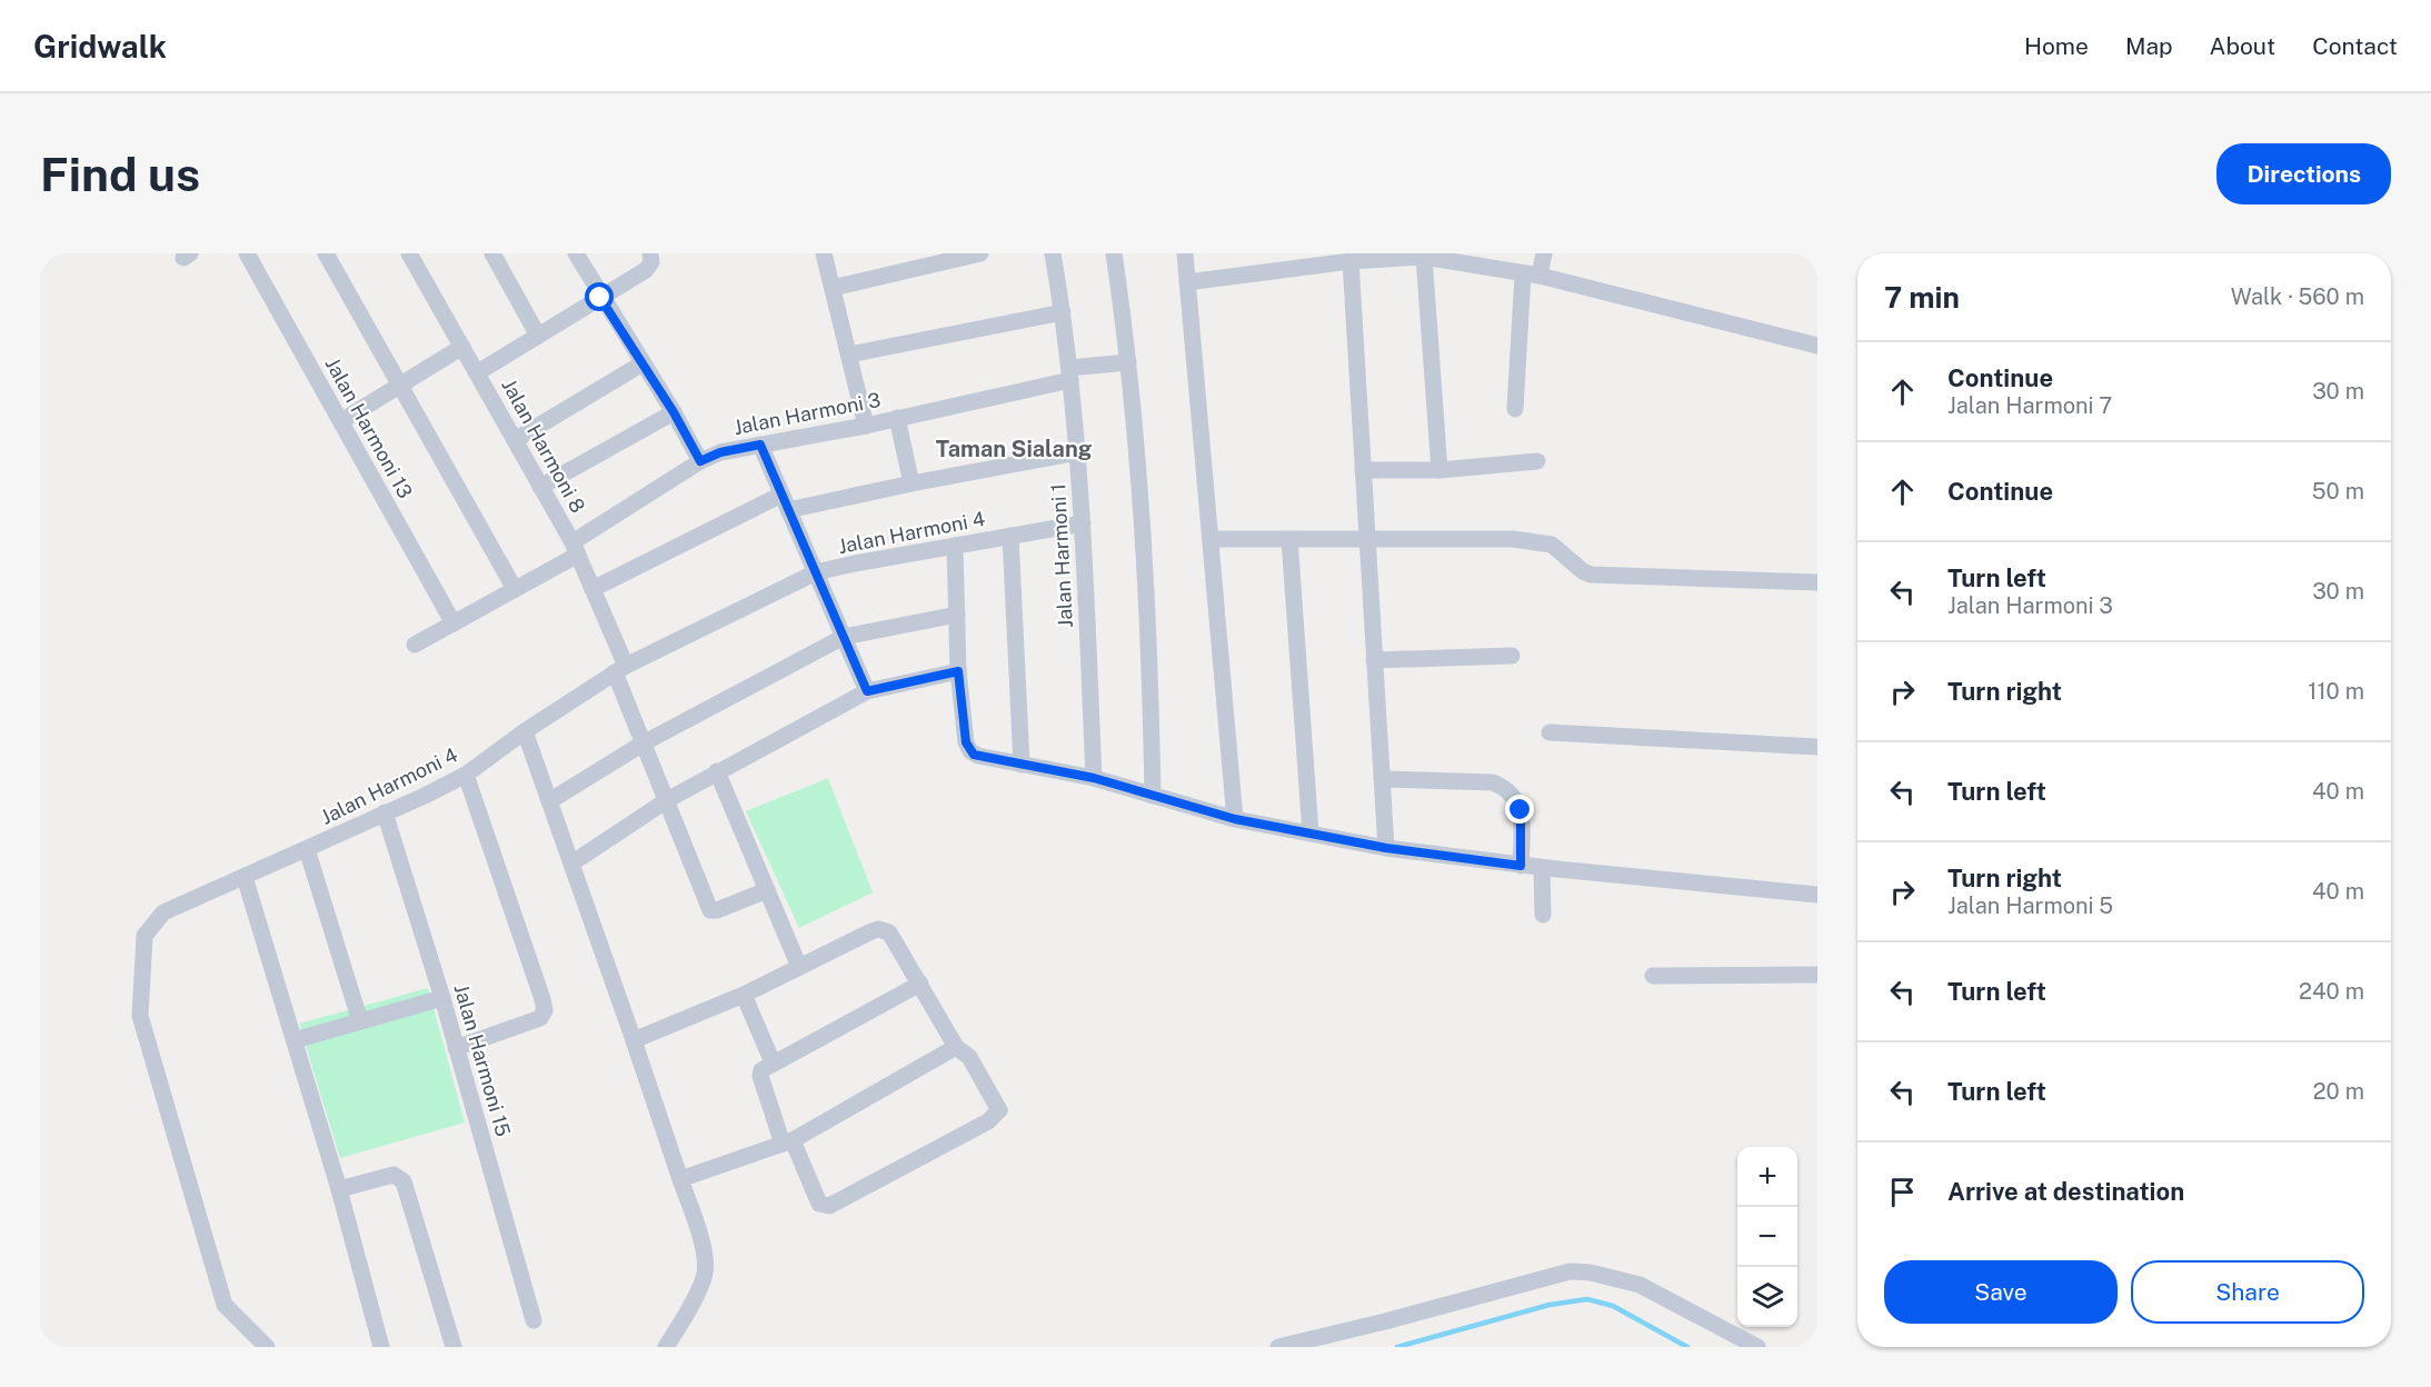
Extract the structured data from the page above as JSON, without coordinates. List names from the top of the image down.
{
  "streets": {
    "street": [
      "Jalan Harmoni 3",
      "Jalan Harmoni 13",
      "Jalan Harmoni 8",
      "Jalan Harmoni 4",
      "Jalan Harmoni 1",
      "Jalan Harmoni 15"
    ]
  },
  "crossings": [
    ["Jalan Harmoni 3", "Jalan Harmoni 13"],
    ["Jalan Harmoni 3", "Jalan Harmoni 8"],
    ["Jalan Harmoni 3", "Jalan Harmoni 1"],
    ["Jalan Harmoni 8", "Jalan Harmoni 4"],
    ["Jalan Harmoni 4", "Jalan Harmoni 1"],
    ["Jalan Harmoni 4", "Jalan Harmoni 15"]
  ],
  "districts": ["Taman Sialang"],
  "page": {
    "header": "Gridwalk",
    "nav": [
      "Home",
      "Map",
      "About",
      "Contact"
    ],
    "buttons": [
      "Directions",
      ["Save", "Share"]
    ],
    "title": "Find us",
    "heading": ["7 min", "Walk · 560 m"],
    "list": [
      ["Continue", "Jalan Harmoni 7", "30 m"],
      ["Continue", "50 m"],
      ["Turn left", "Jalan Harmoni 3", "30 m"],
      ["Turn right", "110 m"],
      ["Turn left", "40 m"],
      ["Turn right", "Jalan Harmoni 5", "40 m"],
      ["Turn left", "240 m"],
      ["Turn left", "20 m"],
      "Arrive at destination"
    ],
    "map_buttons": ["+", "−"]
  }
}
